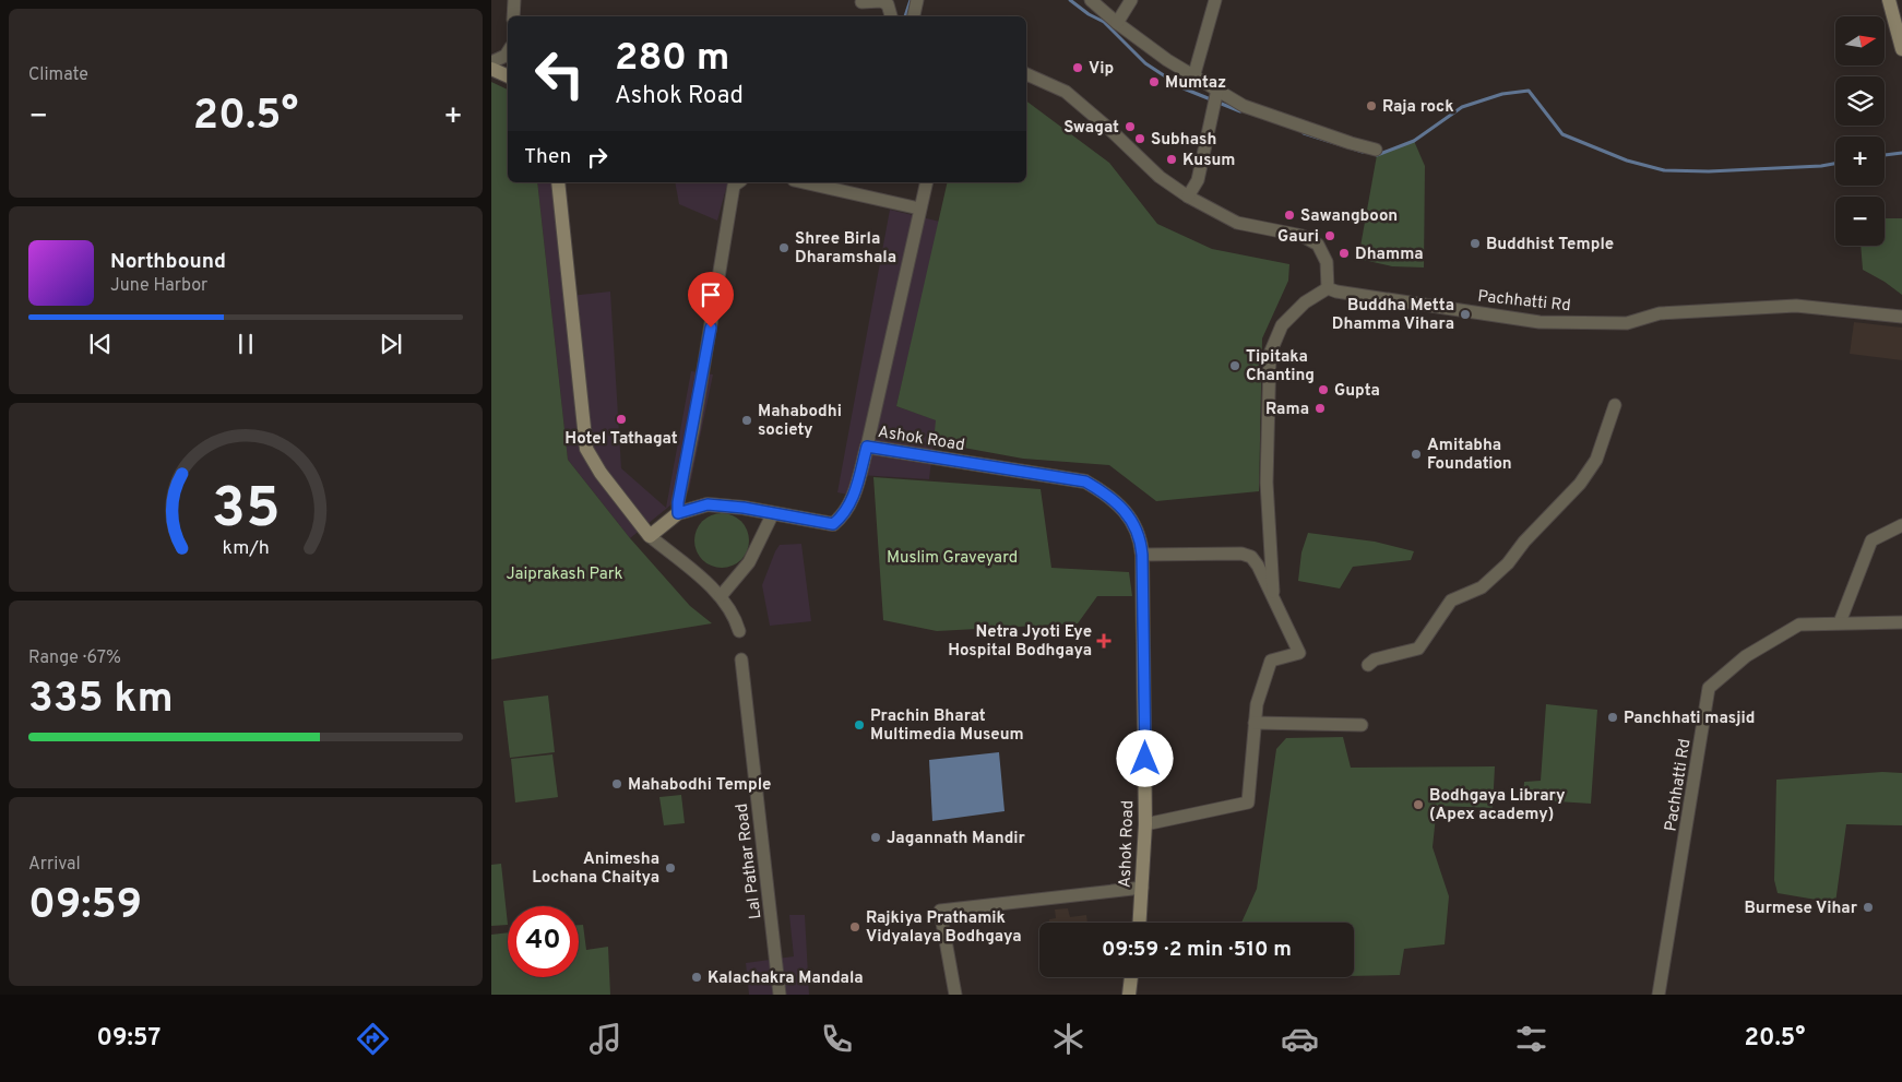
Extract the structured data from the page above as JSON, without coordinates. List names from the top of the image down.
{
  "streets": {
    "street": ["Pachhatti Rd", "Ashok Road", "Lal Pathar Road"]
  },
  "parks": ["Muslim Graveyard", "Jaiprakash Park"],
  "places": {
    "other": [
      "Vip",
      "Mumtaz",
      "Raja rock",
      "Swagat",
      "Subhash",
      "Kusum",
      "Sawangboon",
      "Gauri",
      "Buddhist Temple",
      "Shree Birla Dharamshala",
      "Dhamma",
      "Buddha Metta Dhamma Vihara",
      "Tipitaka Chanting",
      "Gupta",
      "Rama",
      "Hotel Tathagat",
      "Mahabodhi society",
      "Amitabha Foundation",
      "Panchhati masjid",
      "Prachin Bharat Multimedia Museum",
      "Mahabodhi Temple",
      "Bodhgaya Library (Apex academy)",
      "Jagannath Mandir",
      "Animesha Lochana Chaitya",
      "Burmese Vihar",
      "Rajkiya Prathamik Vidyalaya Bodhgaya",
      "Kalachakra Mandala"
    ],
    "health": ["Netra Jyoti Eye Hospital Bodhgaya"]
  },
  "north": "right",
  "page": {
    "tile": [
      "Climate",
      ["Range · 67%", "335 km"],
      ["Arrival", "09:59"]
    ],
    "map_buttons": ["+", "−"],
    "turn": ["280 m", "Ashok Road"],
    "heat": ["−", "20.5°", "+"],
    "then": "Then",
    "song": ["Northbound", "June Harbor"],
    "limit": "40",
    "trip": "09:59 · 2 min · 510 m",
    "tabs": ["09:57", "20.5°"],
    "gauge": ["35", "km/h"]
  }
}
